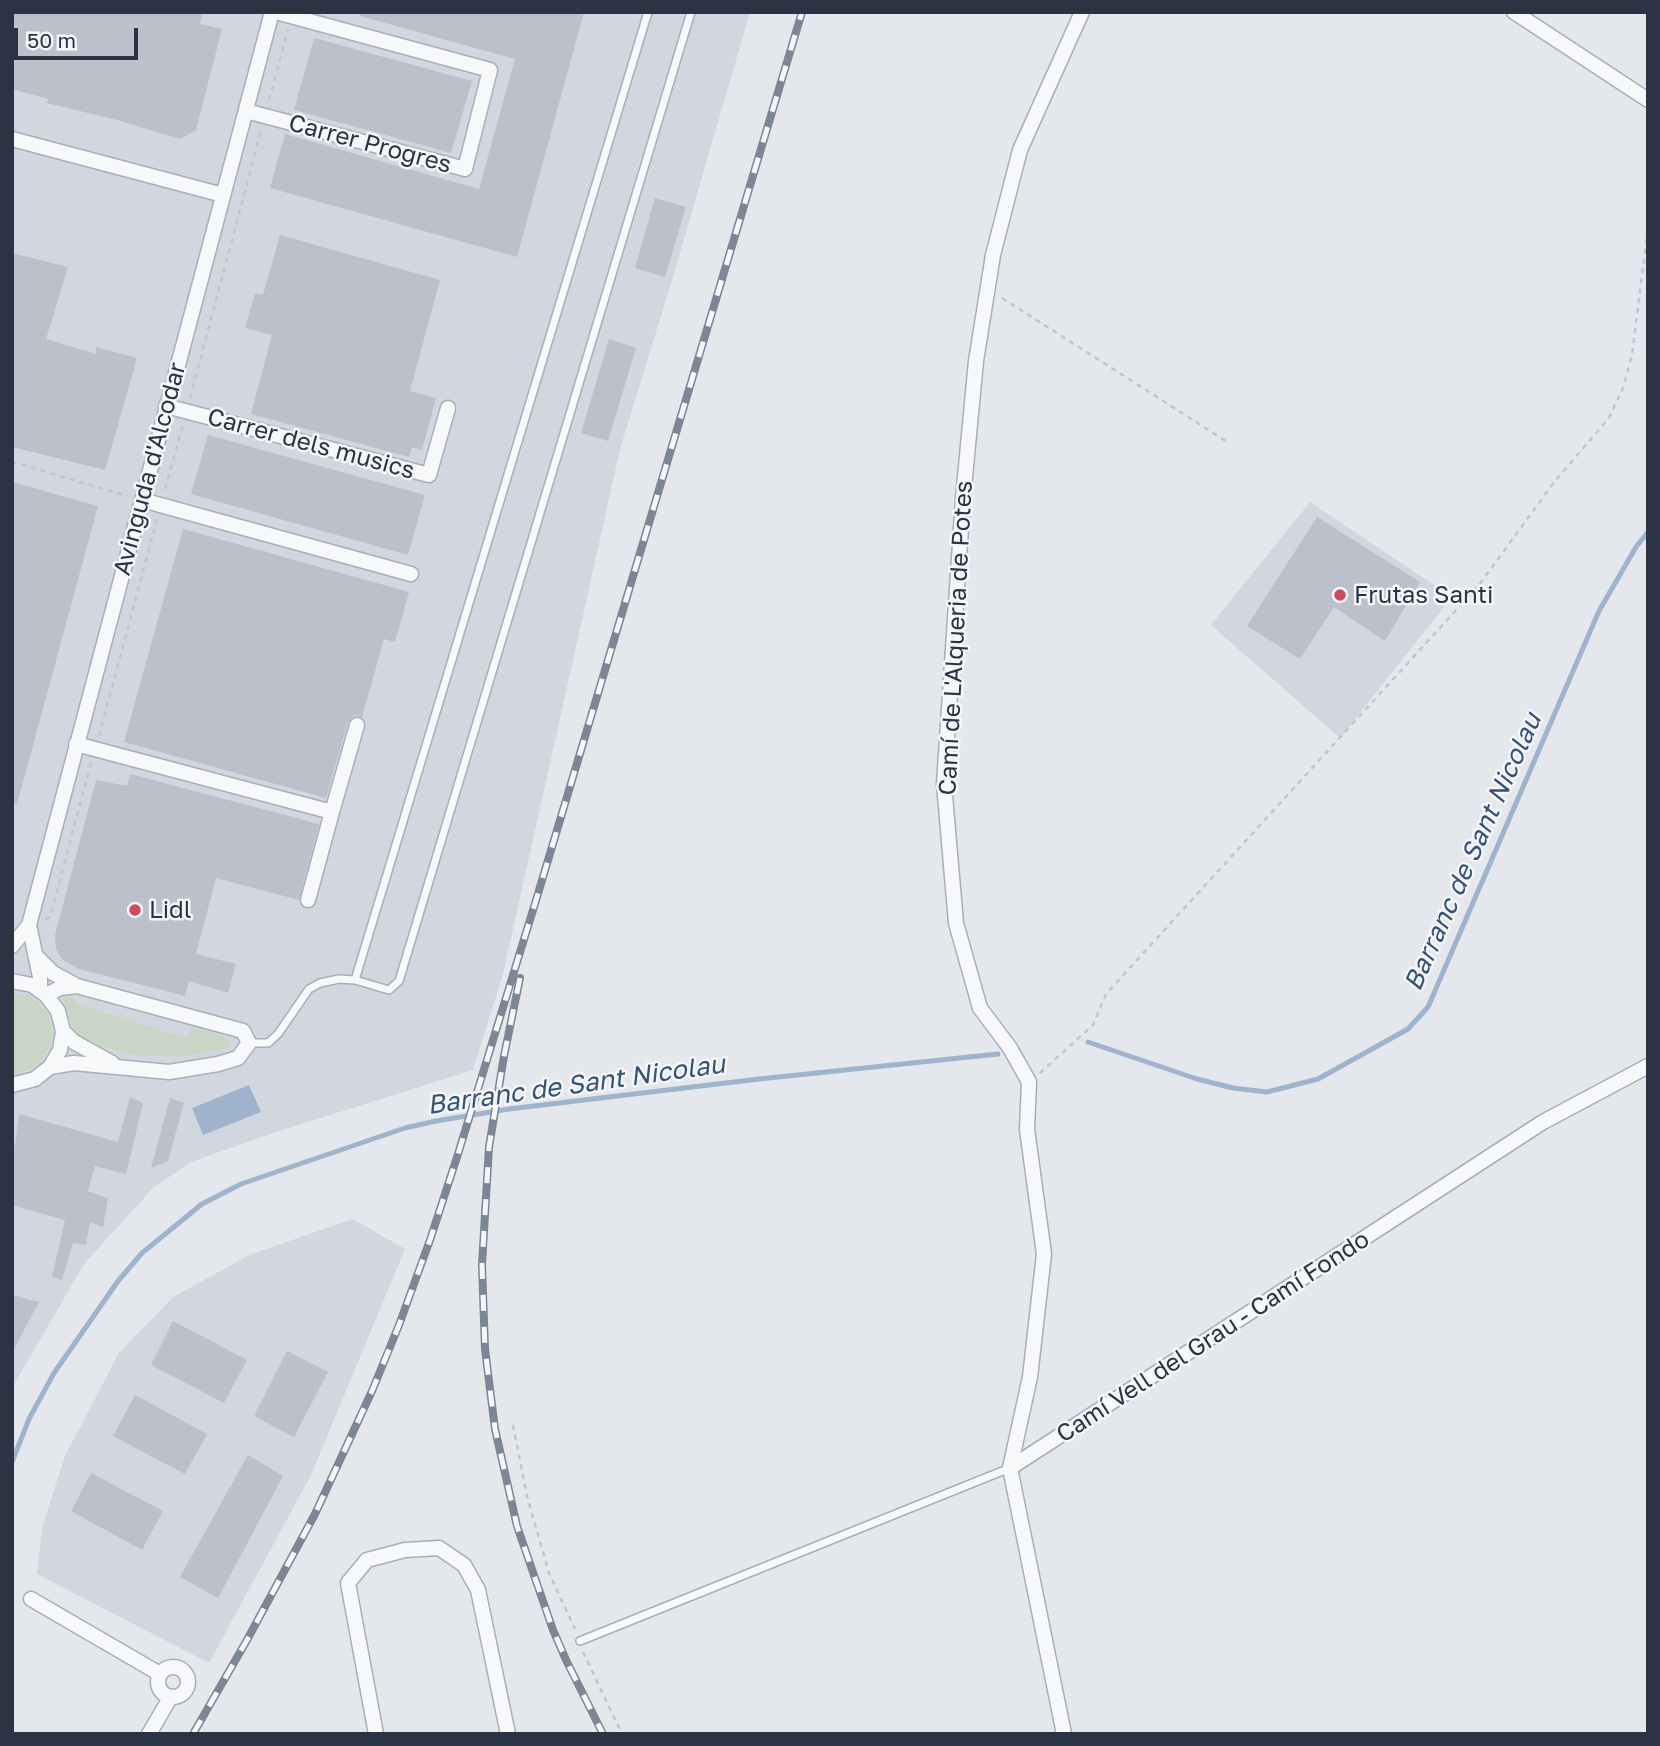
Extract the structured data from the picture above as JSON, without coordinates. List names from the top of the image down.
{
  "streets": {
    "street": [
      "Carrer Progres",
      "Carrer dels musics",
      "Avinguda d'Alcodar",
      "Camí de L'Alqueria de Potes",
      "Camí Vell del Grau - Camí Fondo"
    ]
  },
  "crossings": [
    ["Carrer Progres", "Avinguda d'Alcodar"],
    ["Carrer dels musics", "Avinguda d'Alcodar"]
  ],
  "water": ["Barranc de Sant Nicolau"],
  "places": ["Frutas Santi", "Lidl"],
  "scale_bar": "50 m"
}
